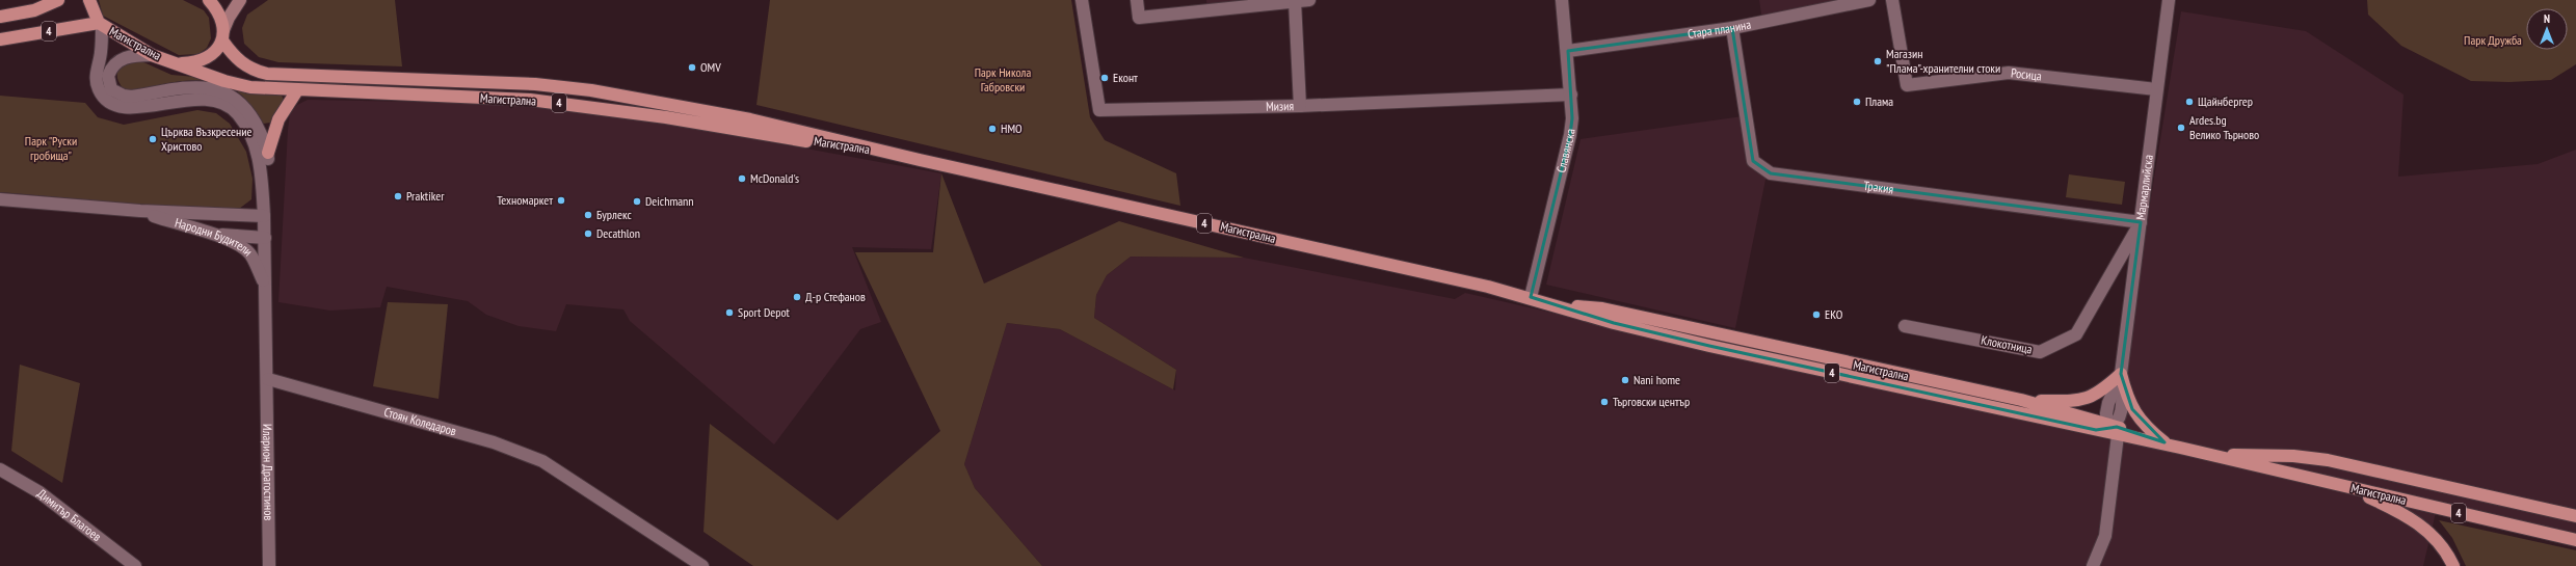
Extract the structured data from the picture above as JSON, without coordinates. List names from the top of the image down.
{
  "streets": {
    "main road": ["4", "Магистрална"],
    "street": [
      "Стара планина",
      "Росица",
      "Мизия",
      "Славянска",
      "Тракия",
      "Мармарлийска",
      "Народни Будители",
      "Клокотница",
      "Стоян Коледаров",
      "Иларион Драгостинов",
      "Димитър Благоев"
    ]
  },
  "crossings": [
    ["Стара планина", "Славянска"],
    ["Стара планина", "Тракия"],
    ["Магистрална", "Славянска"],
    ["Магистрална", "Мармарлийска"],
    ["Росица", "Мармарлийска"],
    ["Мизия", "Славянска"],
    ["Тракия", "Мармарлийска"],
    ["Тракия", "Клокотница"],
    ["Мармарлийска", "Клокотница"],
    ["Стоян Коледаров", "Иларион Драгостинов"]
  ],
  "parks": ["Парк Дружба", "Парк Никола Габровски", "Парк \"Руски гробища\""],
  "places": [
    "Магазин \"Плама\"-хранителни стоки",
    "OMV",
    "Еконт",
    "Плама",
    "Щайнбергер",
    "Ardes.bg Велико Търново",
    "HMO",
    "Църква Възкресение Христово",
    "McDonald's",
    "Praktiker",
    "Техномаркет",
    "Deichmann",
    "Бурлекс",
    "Decathlon",
    "Д-р Стефанов",
    "Sport Depot",
    "EKO",
    "Nani home",
    "Търговски център"
  ],
  "north": "top"
}
